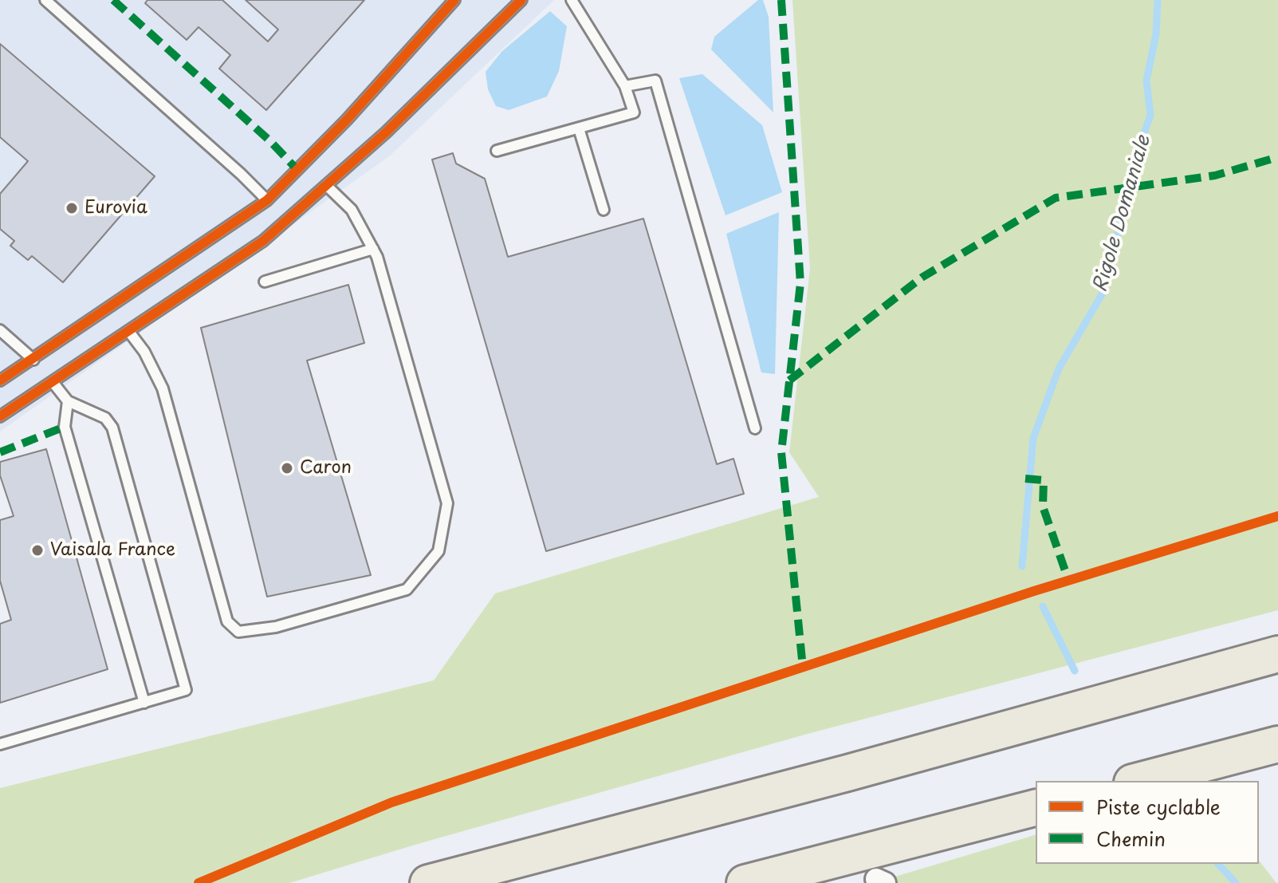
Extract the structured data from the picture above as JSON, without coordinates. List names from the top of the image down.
{
  "water": ["Rigole Domaniale"],
  "places": ["Eurovia", "Caron", "Vaisala France"],
  "legend": ["Piste cyclable", "Chemin"]
}
